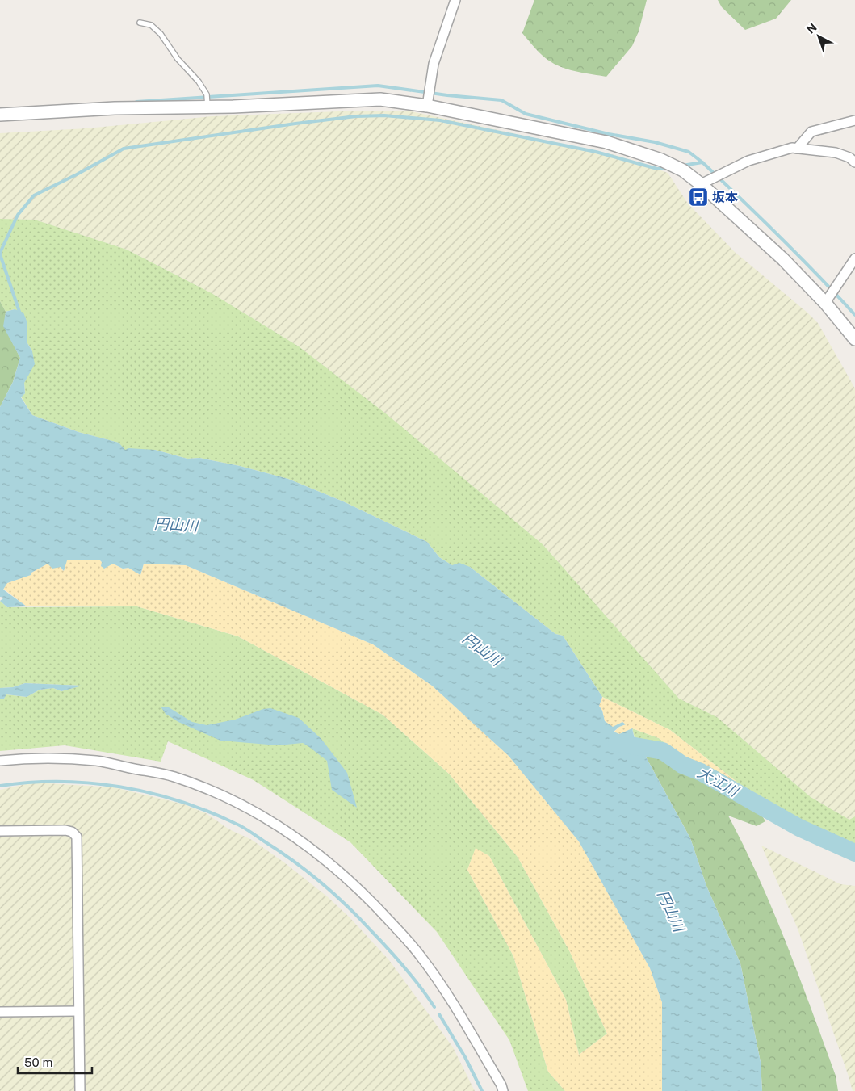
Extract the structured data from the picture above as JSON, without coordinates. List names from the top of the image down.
{
  "water": ["円山川", "大江川"],
  "places": {
    "bus stop": ["坂本"]
  },
  "scale_bar": "50 m",
  "north": "top left"
}
